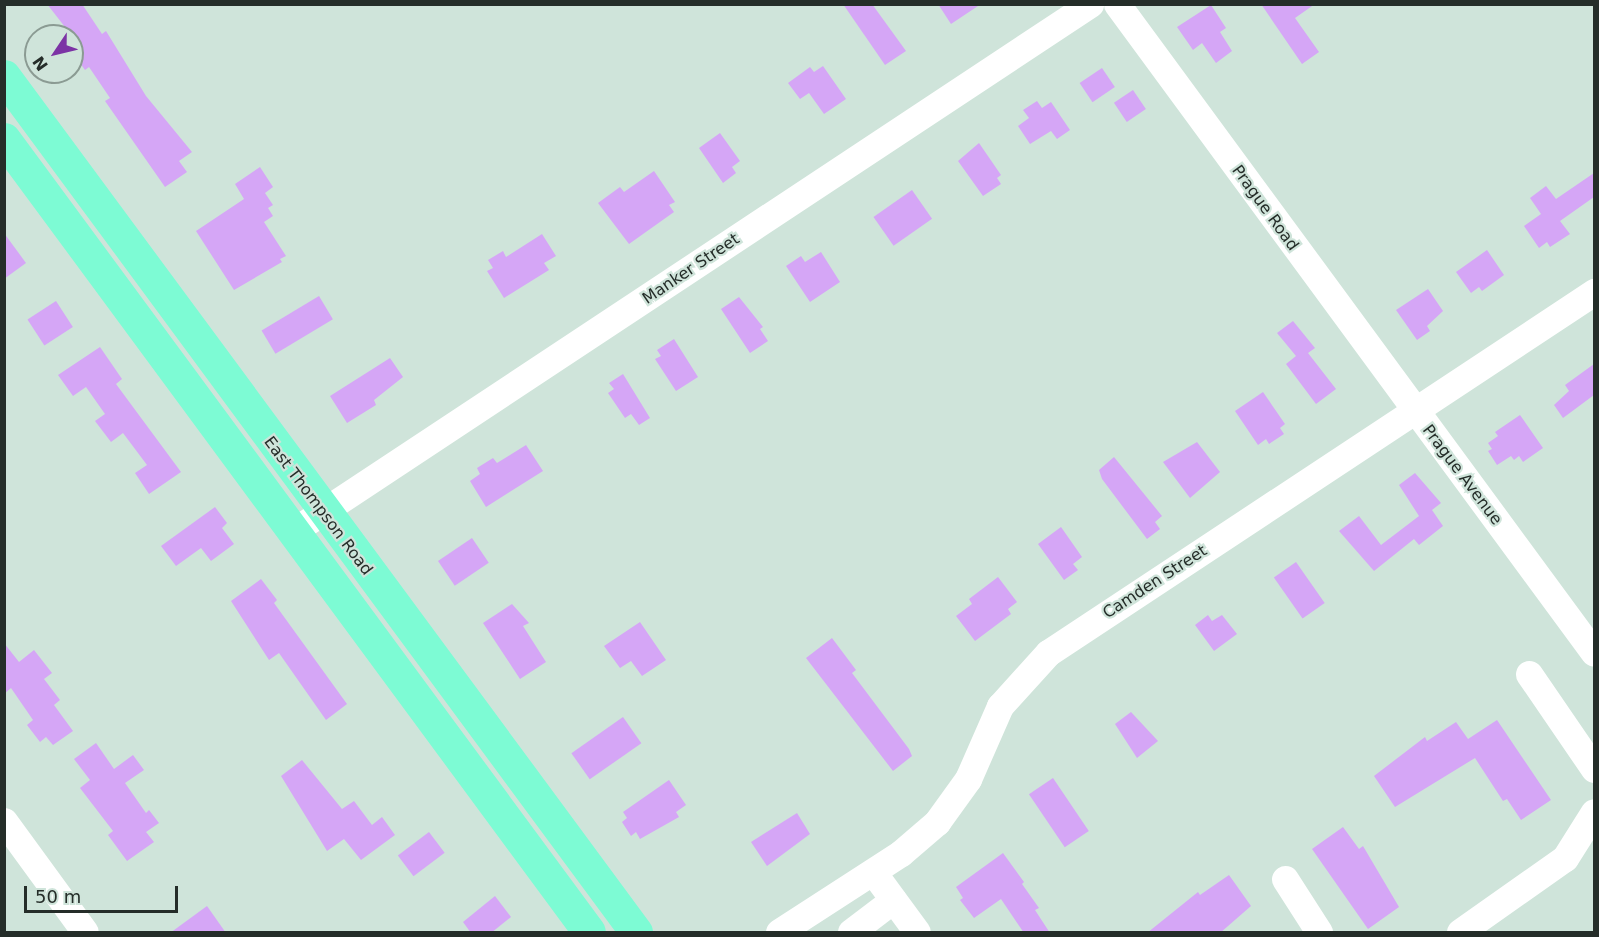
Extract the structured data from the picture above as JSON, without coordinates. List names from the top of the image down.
{
  "streets": {
    "main road": ["East Thompson Road"],
    "street": [
      "Prague Road",
      "Manker Street",
      "Prague Avenue",
      "Camden Street"
    ]
  },
  "crossings": [
    ["Prague Road", "Prague Avenue"],
    ["Prague Road", "Camden Street"],
    ["Manker Street", "East Thompson Road"],
    ["Prague Avenue", "Camden Street"]
  ],
  "scale_bar": "50 m",
  "north": "bottom left"
}
